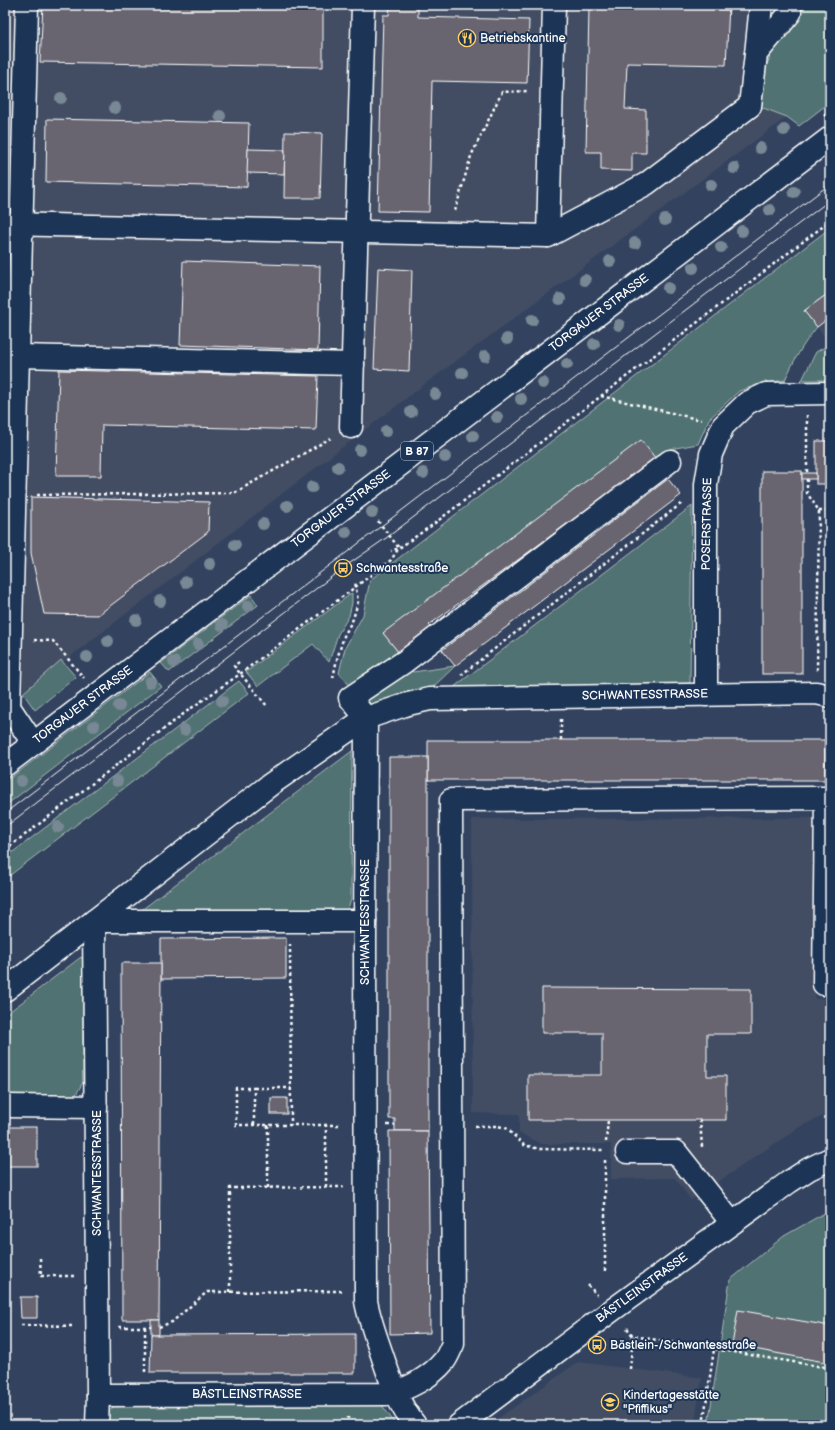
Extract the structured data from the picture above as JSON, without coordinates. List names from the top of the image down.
{
  "streets": {
    "street": [
      "TORGAUER STRASSE",
      "B 87",
      "POSERSTRASSE",
      "SCHWANTESSTRASSE",
      "BÄSTLEINSTRASSE"
    ]
  },
  "crossings": [
    ["POSERSTRASSE", "SCHWANTESSTRASSE"],
    ["SCHWANTESSTRASSE", "BÄSTLEINSTRASSE"]
  ],
  "places": {
    "restaurant": ["Betriebskantine"],
    "bus stop": ["Schwantesstraße", "Bästlein-/Schwantesstraße"],
    "school or university": ["Kindertagesstätte \"Pfiffikus\""]
  }
}
